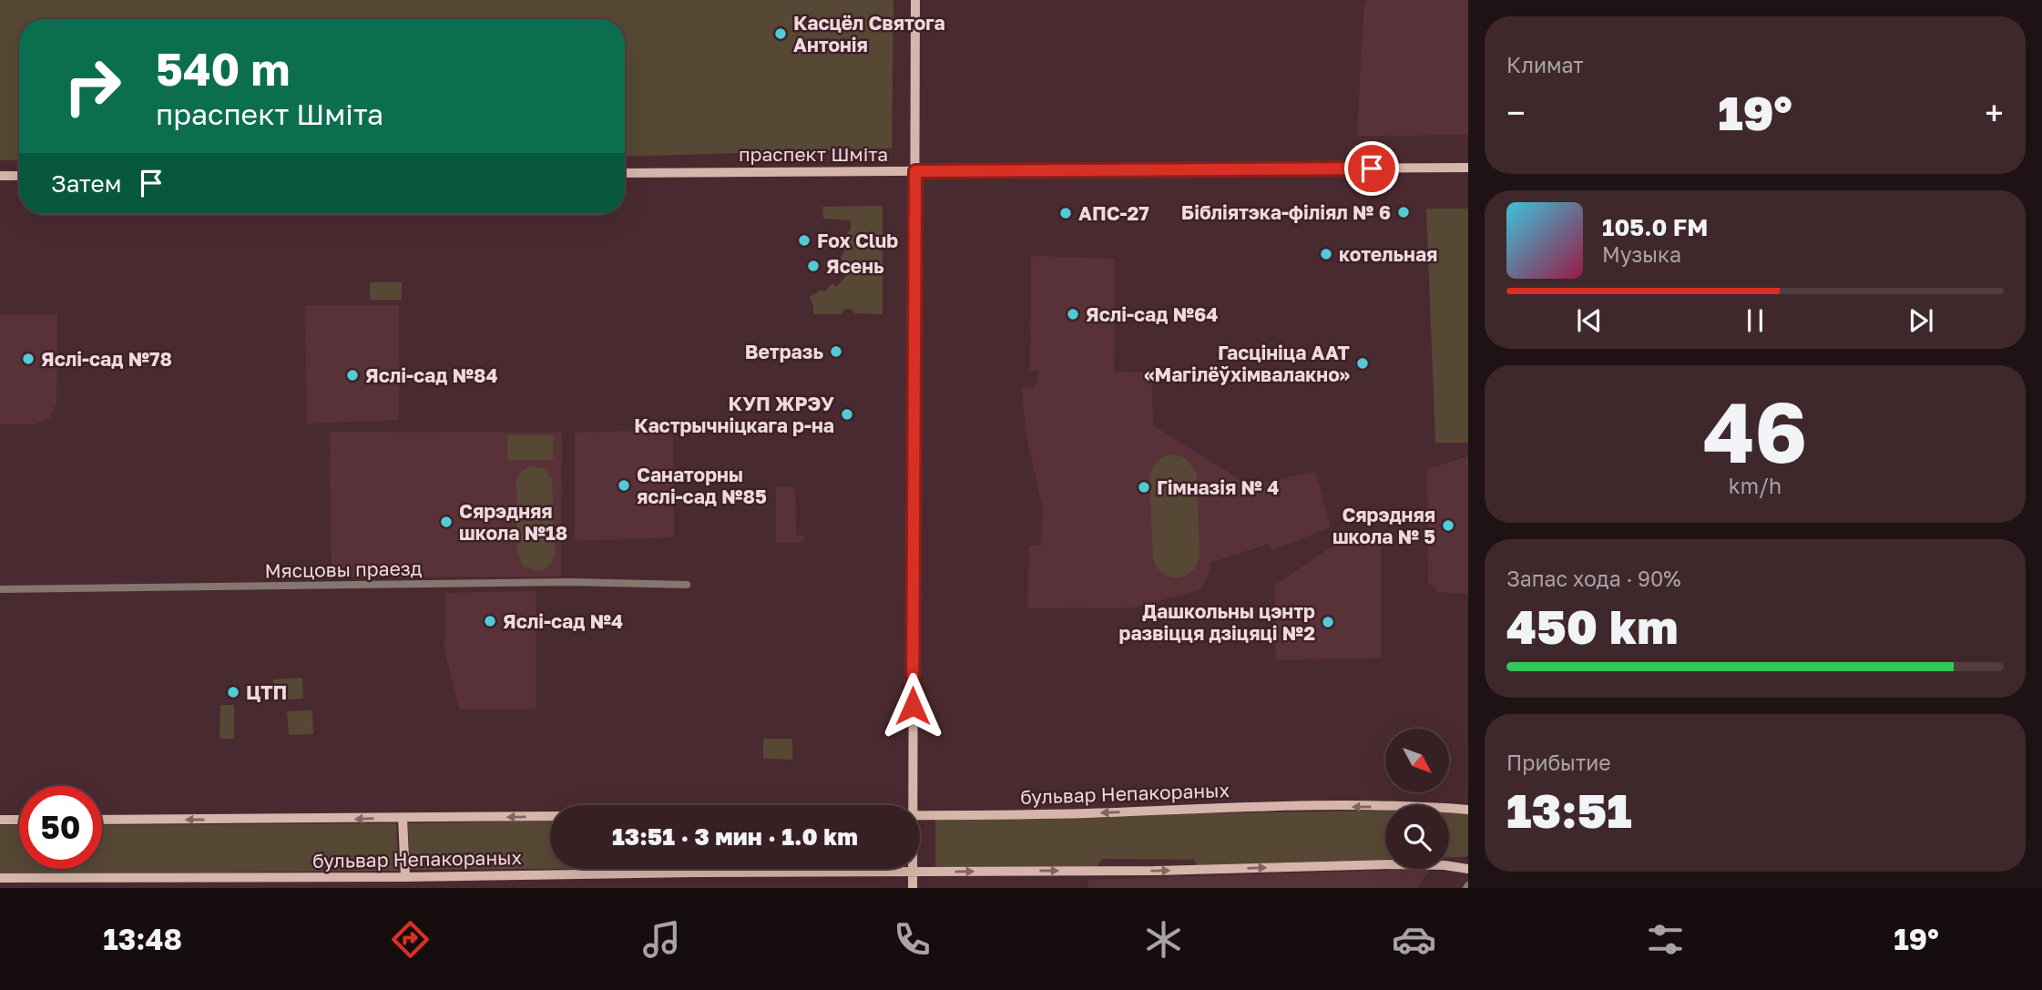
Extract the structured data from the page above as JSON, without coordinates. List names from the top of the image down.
{
  "streets": {
    "main road": ["праспект Шміта", "бульвар Непакораных"],
    "street": ["Мясцовы праезд"]
  },
  "places": [
    "Касцёл Святога Антонія",
    "Бібліятэка-філіял № 6",
    "АПС-27",
    "Fox Club",
    "котельная",
    "Ясень",
    "Яслі-сад №64",
    "Ветразь",
    "Яслі-сад №78",
    "Гасцініца ААТ «Магілёўхімвалакно»",
    "Яслі-сад №84",
    "КУП ЖРЭУ Кастрычніцкага р-на",
    "Санаторны яслі-сад №85",
    "Гімназія № 4",
    "Сярэдняя школа №18",
    "Сярэдняя школа № 5",
    "Яслі-сад №4",
    "Дашкольны цэнтр развіцця дзіцяці №2",
    "ЦТП"
  ],
  "north": "bottom right",
  "page": {
    "tile": [
      "Климат",
      ["46", "km/h"],
      ["Запас хода · 90%", "450 km"],
      ["Прибытие", "13:51"]
    ],
    "turn": ["540 m", "праспект Шміта"],
    "heat": ["−", "19°", "+"],
    "then": "Затем",
    "song": ["105.0 FM", "Музыка"],
    "limit": "50",
    "trip": "13:51 · 3 мин · 1.0 km",
    "tabs": ["13:48", "19°"]
  }
}
